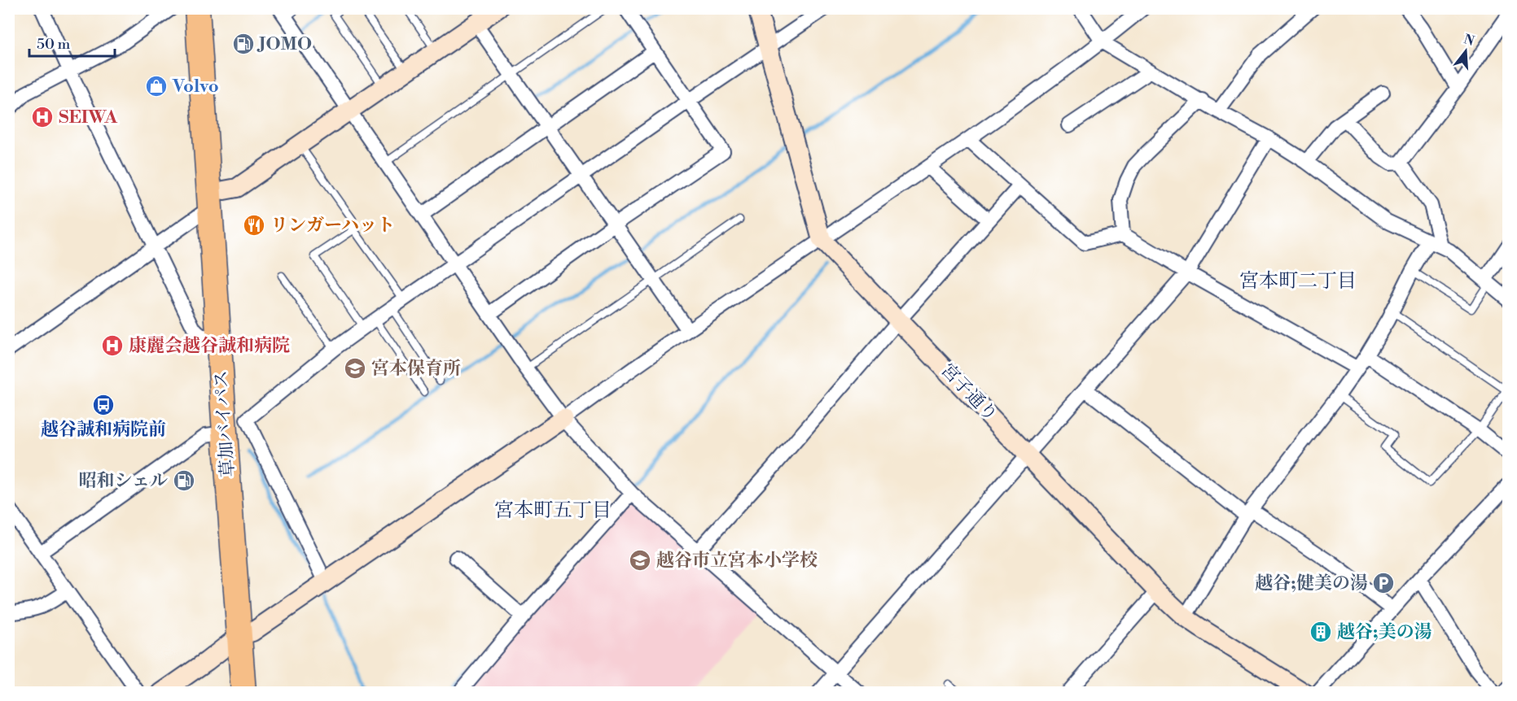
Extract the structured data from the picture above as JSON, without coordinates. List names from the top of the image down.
{
  "streets": {
    "highway": ["草加バイパス"],
    "street": ["宮子通り"]
  },
  "districts": ["宮本町二丁目", "宮本町五丁目"],
  "places": {
    "fuel station": ["JOMO", "昭和シェル"],
    "shop": ["Volvo"],
    "hospital": ["SEIWA", "康麗会越谷誠和病院"],
    "restaurant": ["リンガーハット"],
    "school or university": ["宮本保育所", "越谷市立宮本小学校"],
    "bus stop": ["越谷誠和病院前"],
    "parking": ["越谷;健美の湯"],
    "building": ["越谷;美の湯"]
  },
  "scale_bar": "50 m",
  "north": "top"
}
